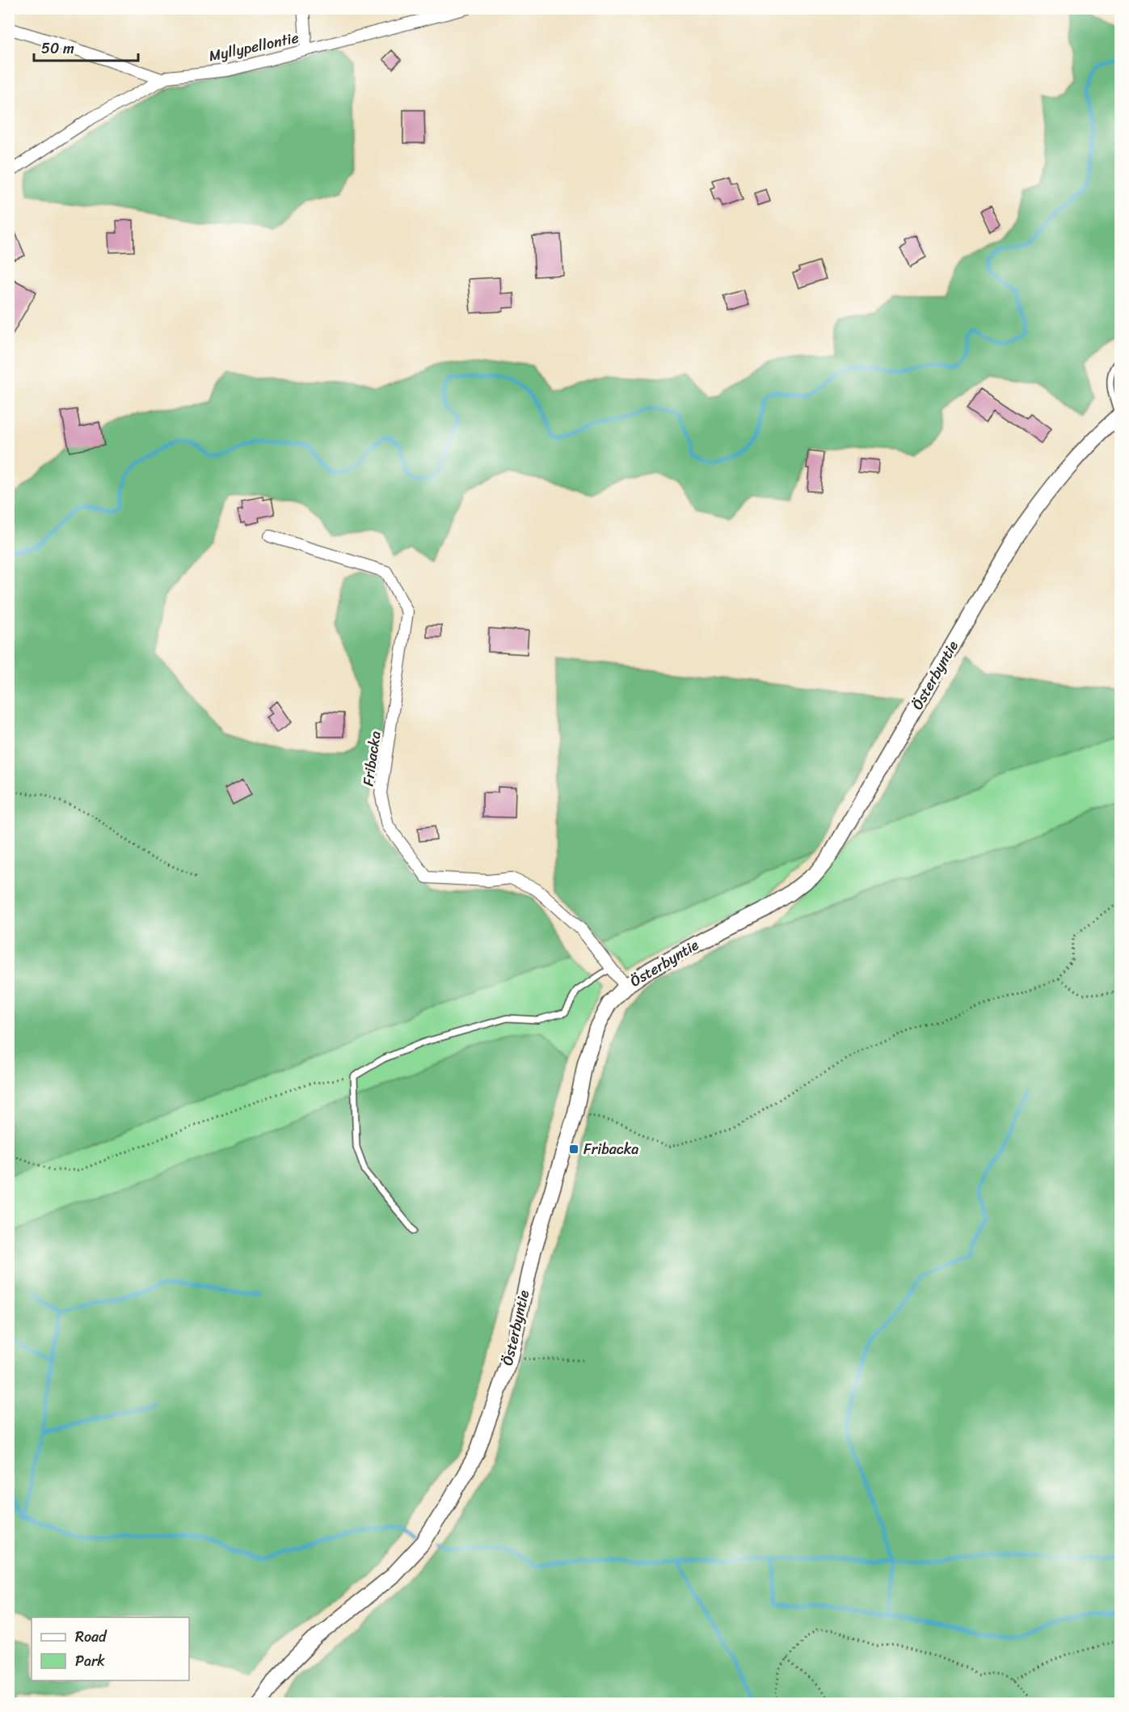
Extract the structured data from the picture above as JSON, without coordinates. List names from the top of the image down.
{
  "streets": {
    "street": ["Myllypellontie", "Österbyntie", "Fribacka"]
  },
  "crossings": [
    ["Österbyntie", "Fribacka"]
  ],
  "places": {
    "transit": ["Fribacka"]
  },
  "legend": ["Road", "Park"],
  "scale_bar": "50 m"
}
